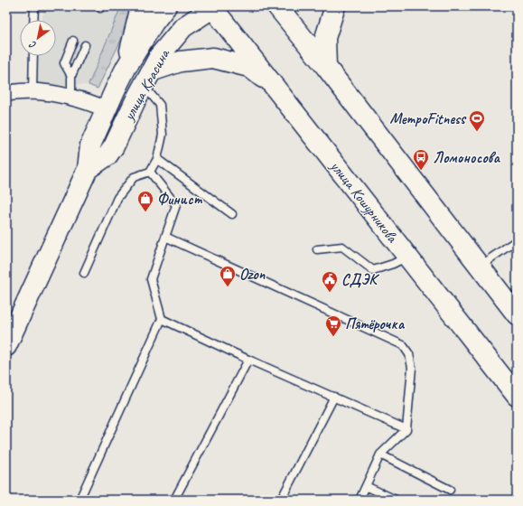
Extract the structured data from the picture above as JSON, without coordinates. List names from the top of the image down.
{
  "streets": {
    "main road": ["улица Красина", "улица Кошурникова"]
  },
  "crossings": [
    ["улица Красина", "улица Кошурникова"]
  ],
  "places": {
    "sports": ["МетроFitness"],
    "bus stop": ["Ломоносова"],
    "shop": ["Финист", "Ozon"],
    "public building": ["СДЭК"],
    "supermarket": ["Пятёрочка"]
  },
  "north": "bottom left"
}
